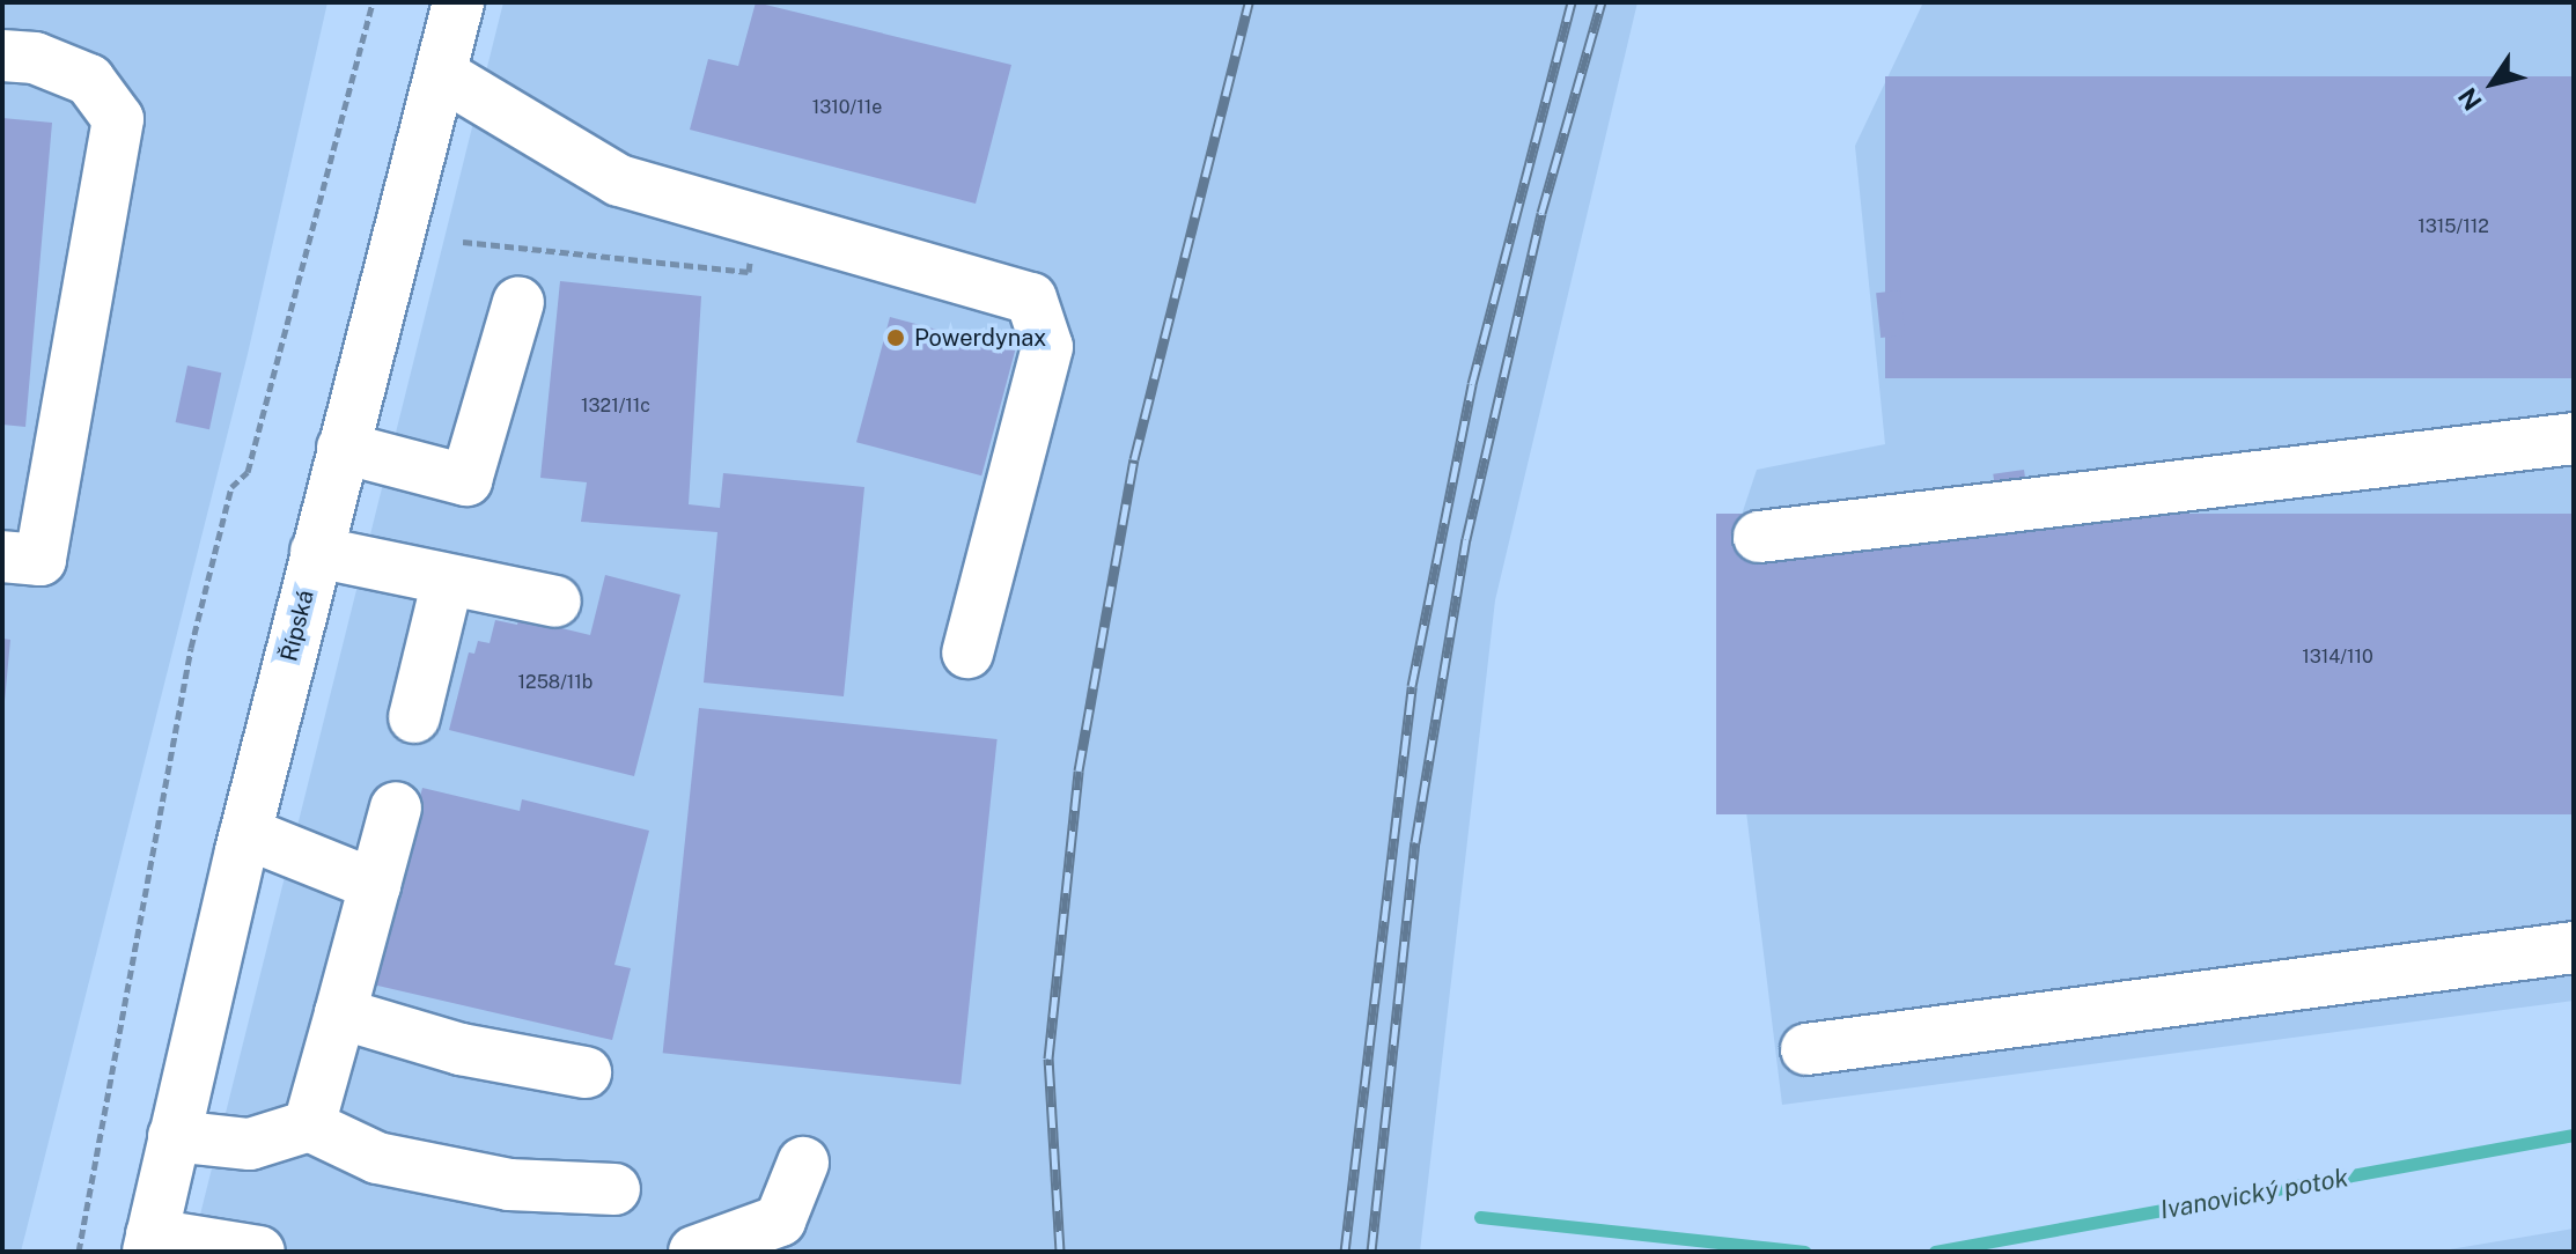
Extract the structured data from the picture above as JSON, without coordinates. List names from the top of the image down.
{
  "streets": {
    "street": ["Řípská"]
  },
  "water": ["Ivanovický potok"],
  "places": ["Powerdynax"],
  "house_numbers": [
    "1310/11e",
    "1315/112",
    "1321/11c",
    "1314/110",
    "1258/11b"
  ],
  "north": "bottom left"
}
